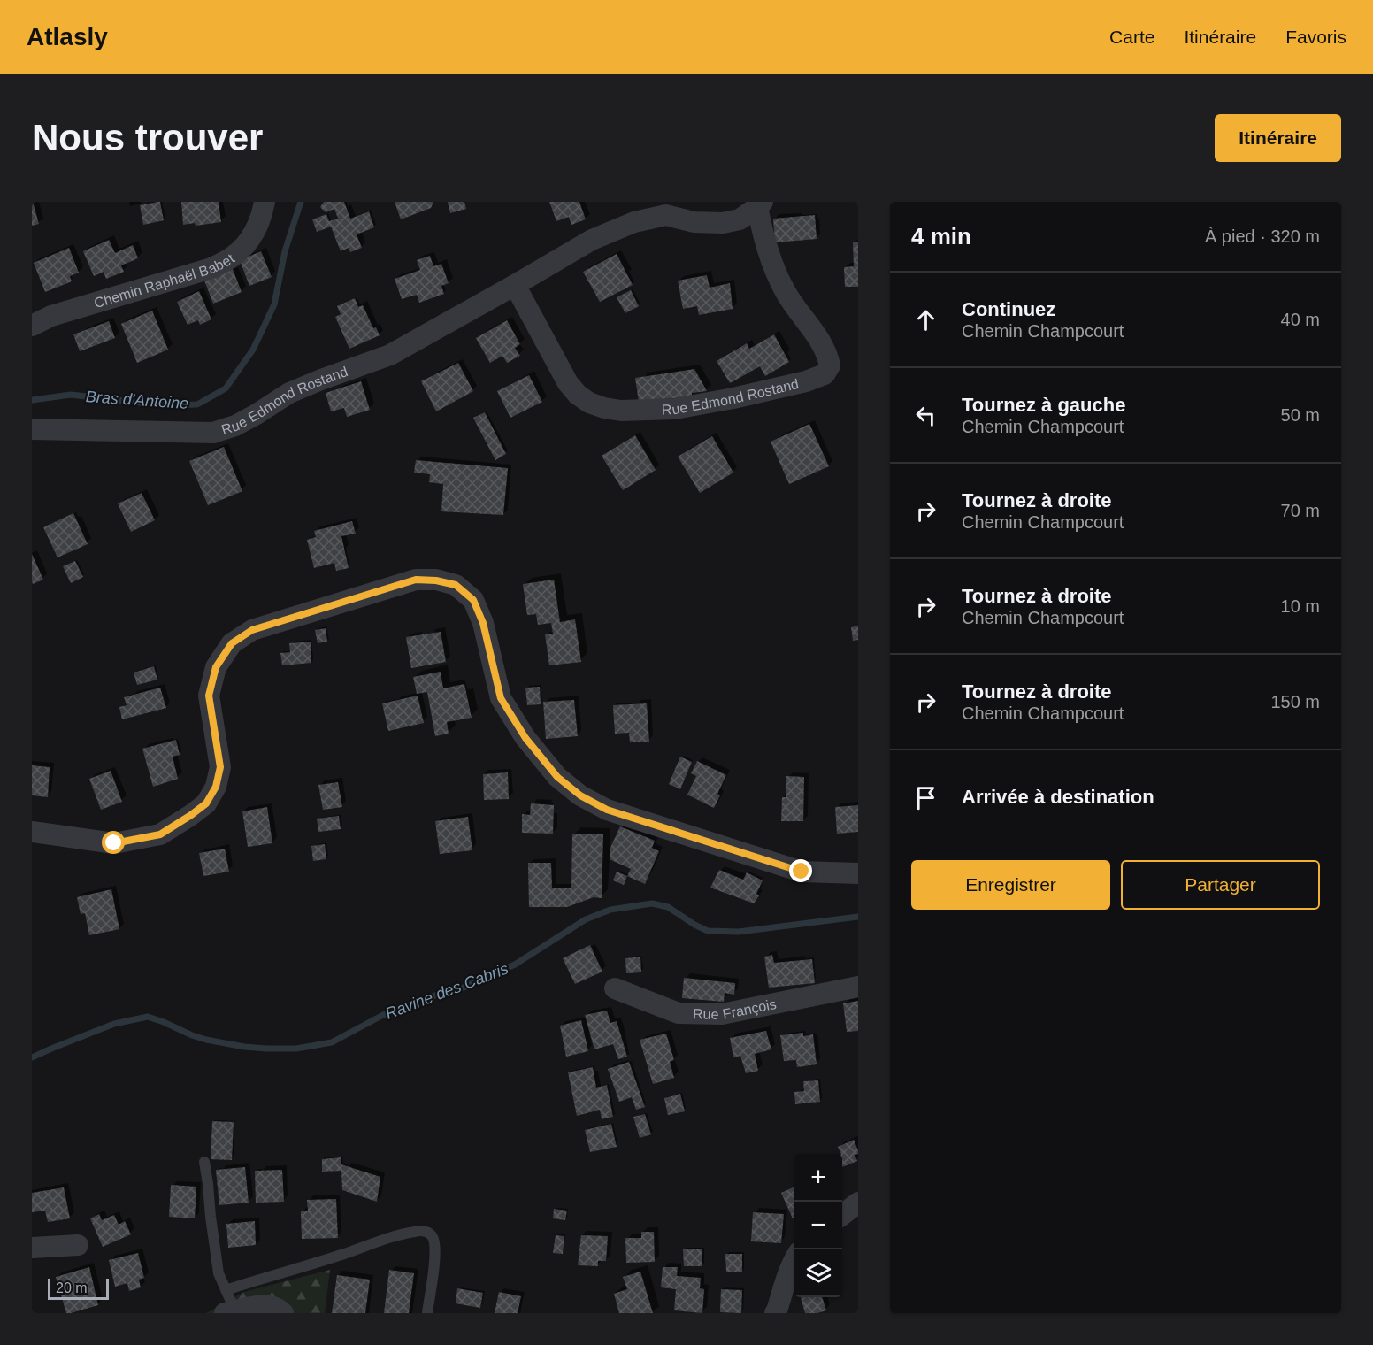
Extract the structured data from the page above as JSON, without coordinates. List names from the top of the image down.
{
  "streets": {
    "street": ["Chemin Raphaël Babet", "Rue Edmond Rostand", "Rue François"]
  },
  "water": ["Bras d'Antoine", "Ravine des Cabris"],
  "scale_bar": "20 m",
  "page": {
    "header": "Atlasly",
    "nav": ["Carte", "Itinéraire", "Favoris"],
    "buttons": [
      "Itinéraire",
      ["Enregistrer", "Partager"]
    ],
    "title": "Nous trouver",
    "heading": ["4 min", "À pied · 320 m"],
    "list": [
      ["Continuez", "Chemin Champcourt", "40 m"],
      ["Tournez à gauche", "Chemin Champcourt", "50 m"],
      ["Tournez à droite", "Chemin Champcourt", "70 m"],
      ["Tournez à droite", "Chemin Champcourt", "10 m"],
      ["Tournez à droite", "Chemin Champcourt", "150 m"],
      "Arrivée à destination"
    ],
    "map_buttons": ["+", "−"],
    "scale": "20 m"
  }
}
